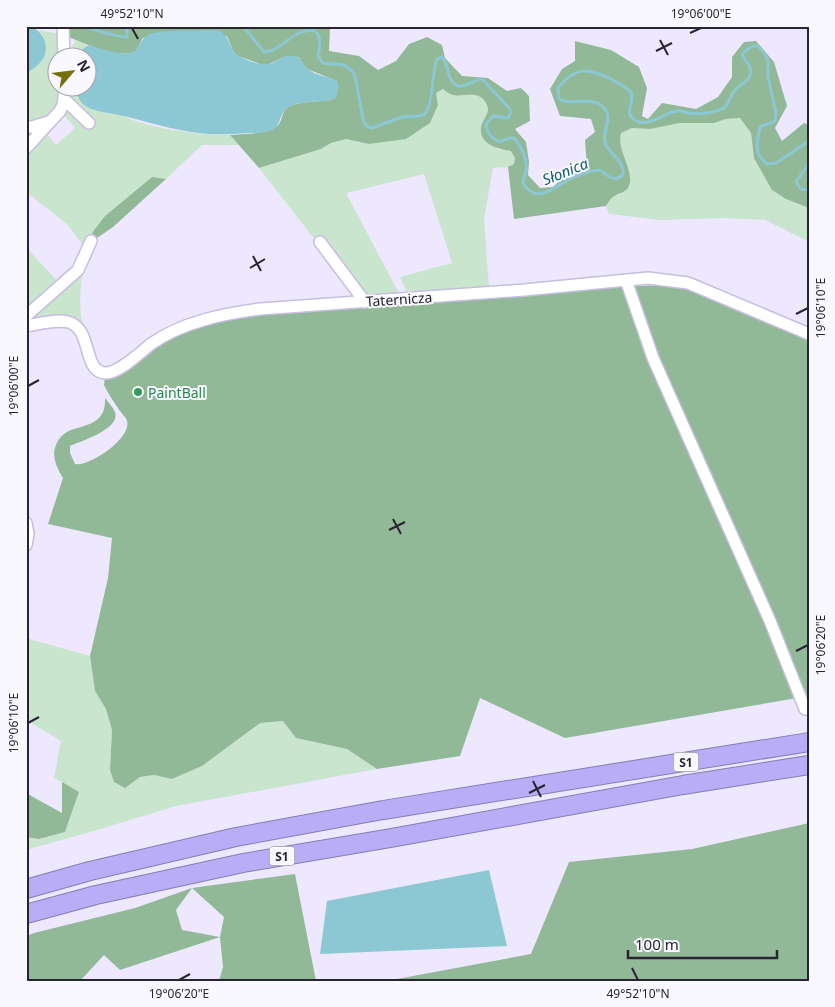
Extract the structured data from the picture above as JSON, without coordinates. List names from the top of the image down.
{
  "streets": {
    "highway": ["S1"],
    "street": ["Taternicza"]
  },
  "water": ["Słonica"],
  "places": ["PaintBall"],
  "scale_bar": "100 m",
  "north": "top right",
  "coordinates": [
    "49°52'10\"N",
    "19°06'00\"E",
    "19°06'10\"E",
    "19°06'20\"E"
  ]
}
